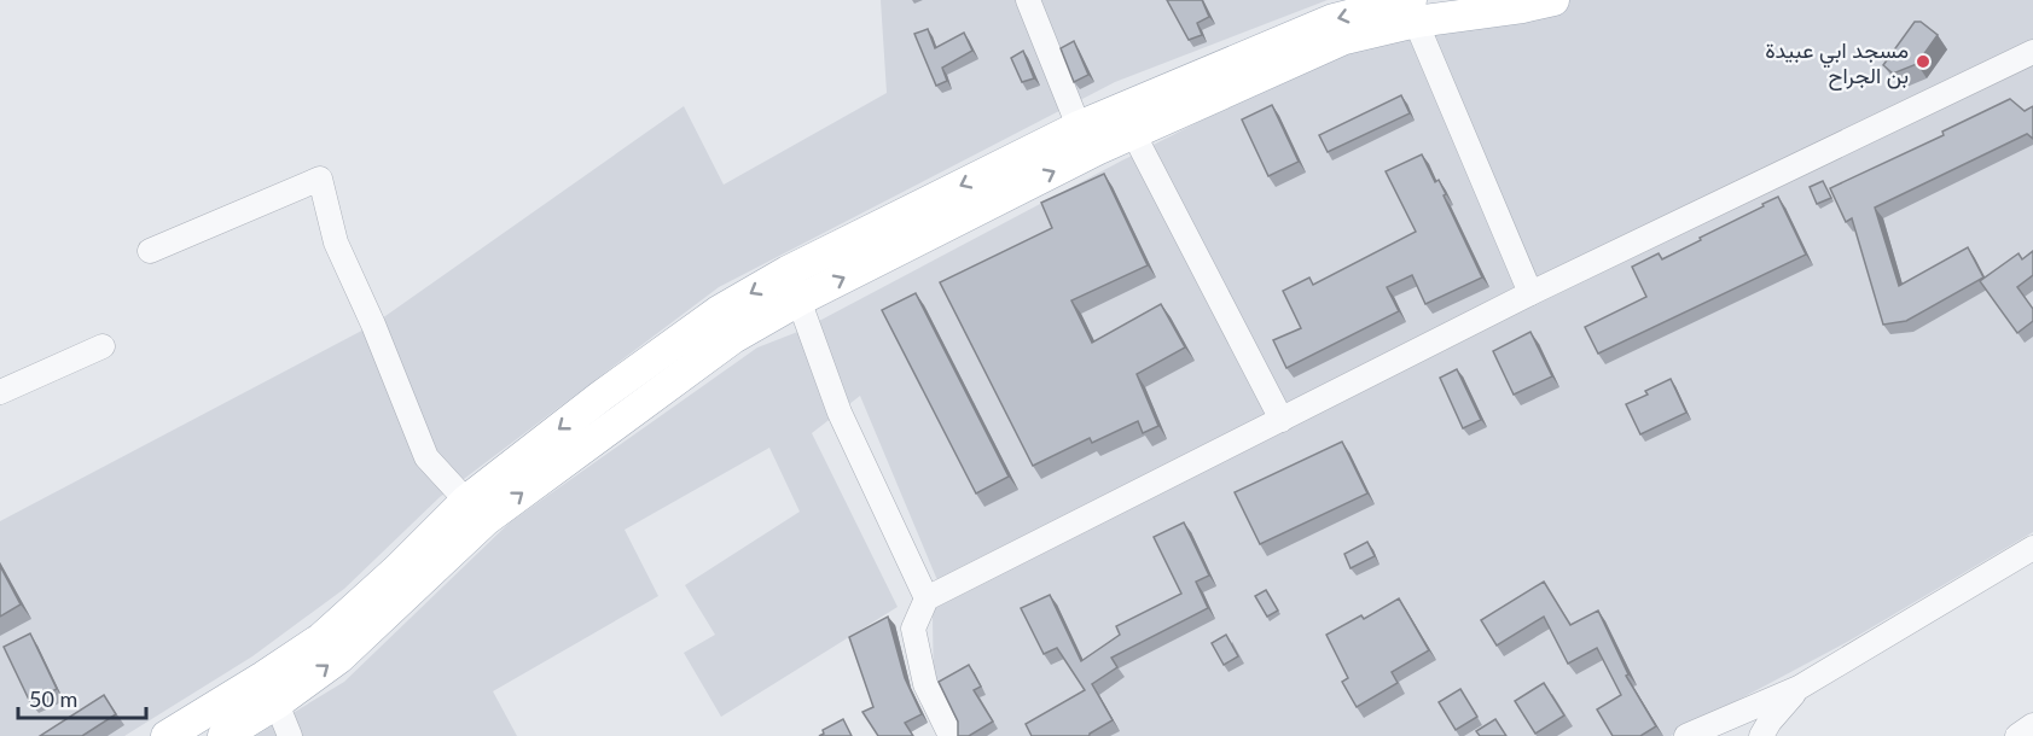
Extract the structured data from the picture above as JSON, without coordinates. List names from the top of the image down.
{
  "places": ["مسجد ابي عبيدة بن الجراح"],
  "scale_bar": "50 m"
}
